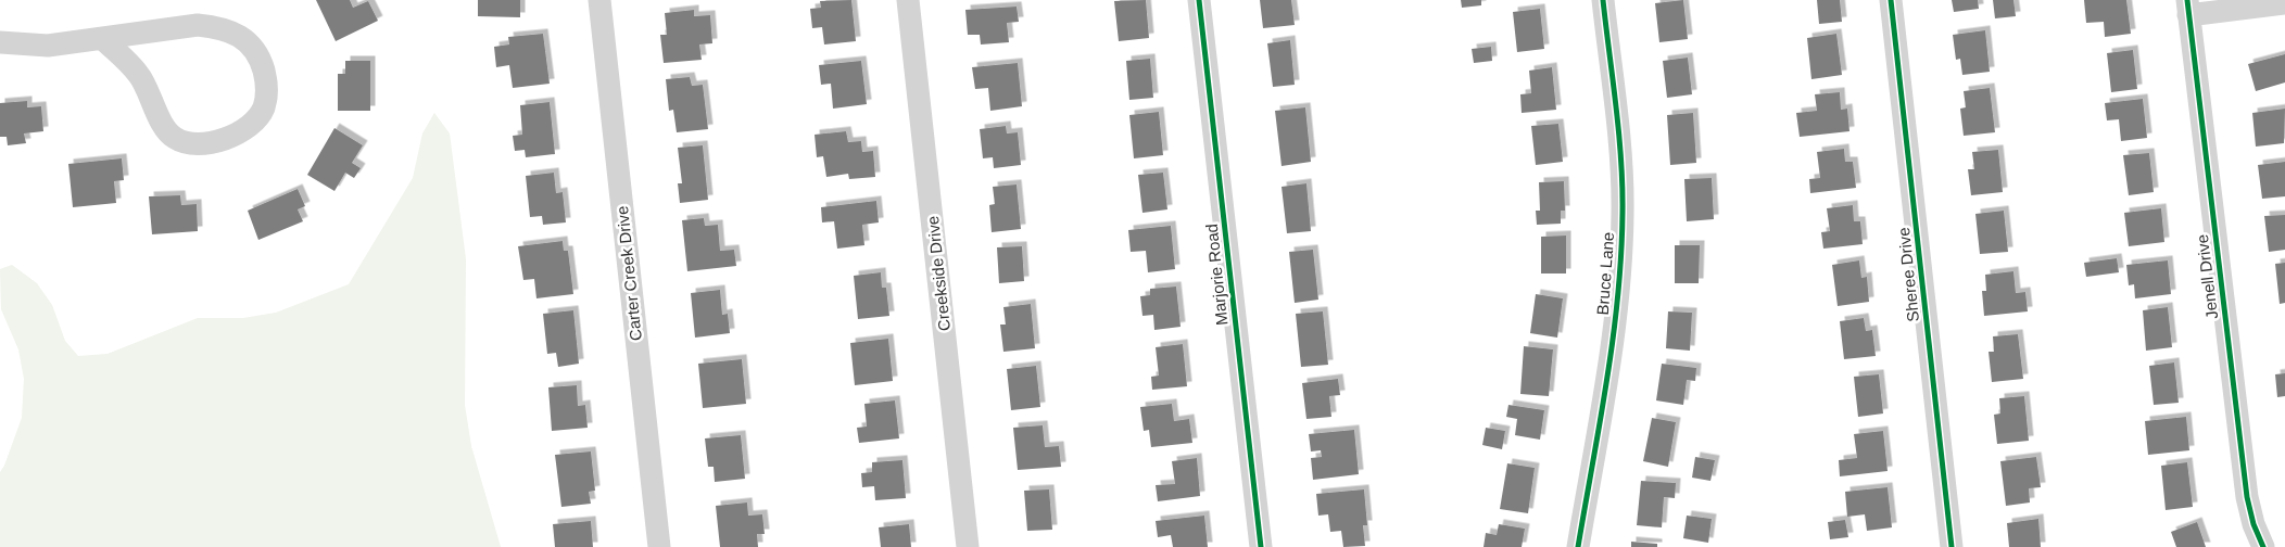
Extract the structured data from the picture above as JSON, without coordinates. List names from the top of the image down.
{
  "streets": {
    "street": [
      "Carter Creek Drive",
      "Creekside Drive",
      "Bruce Lane",
      "Marjorie Road",
      "Sheree Drive",
      "Jenell Drive"
    ]
  }
}
